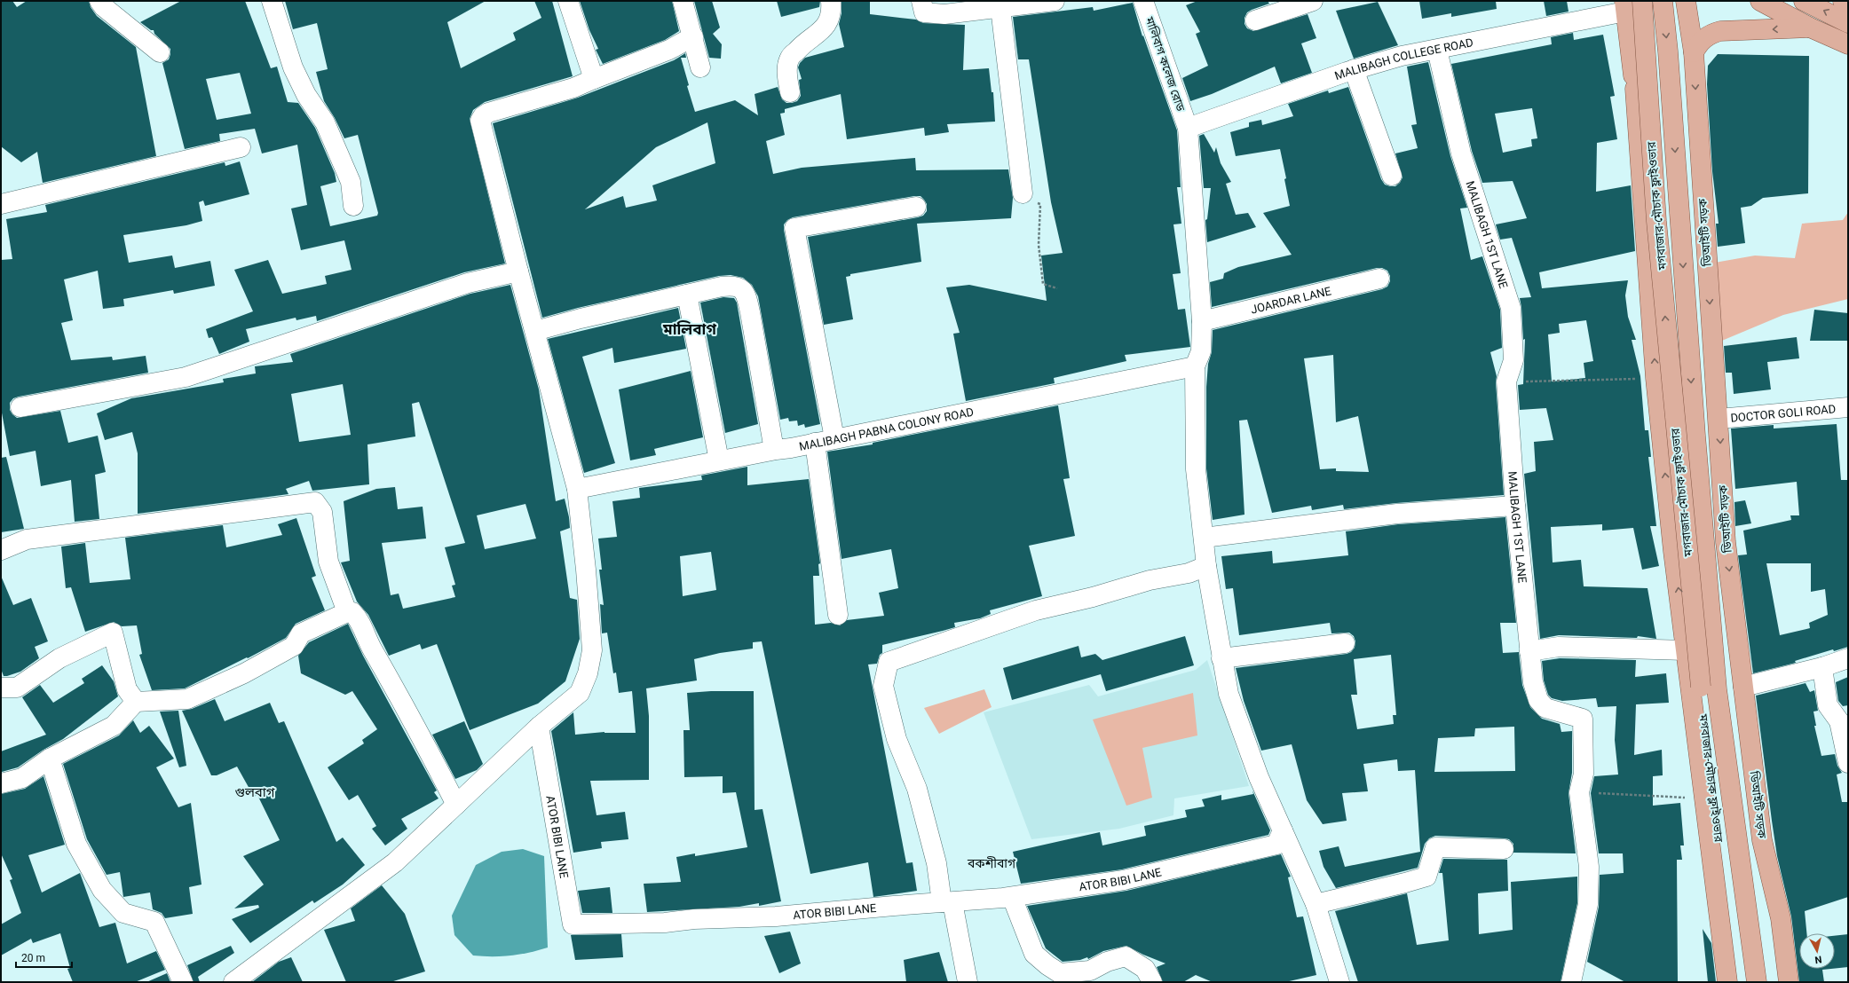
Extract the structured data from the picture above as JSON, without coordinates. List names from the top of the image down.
{
  "streets": {
    "main road": ["মগবাজার-মৌচাক ফ্লাইওভার", "ডিআইটি সড়ক"],
    "street": [
      "MALIBAGH COLLEGE ROAD",
      "মালিবাগ কলেজ রোড",
      "MALIBAGH 1ST LANE",
      "JOARDAR LANE",
      "DOCTOR GOLI ROAD",
      "MALIBAGH PABNA COLONY ROAD",
      "ATOR BIBI LANE"
    ]
  },
  "crossings": [
    ["MALIBAGH COLLEGE ROAD", "মালিবাগ কলেজ রোড"],
    ["MALIBAGH COLLEGE ROAD", "MALIBAGH 1ST LANE"],
    ["মালিবাগ কলেজ রোড", "JOARDAR LANE"],
    ["মালিবাগ কলেজ রোড", "MALIBAGH PABNA COLONY ROAD"],
    ["ডিআইটি সড়ক", "DOCTOR GOLI ROAD"]
  ],
  "districts": ["মালিবাগ", "গুলবাগ", "বকশীবাগ"],
  "scale_bar": "20 m",
  "north": "bottom"
}
